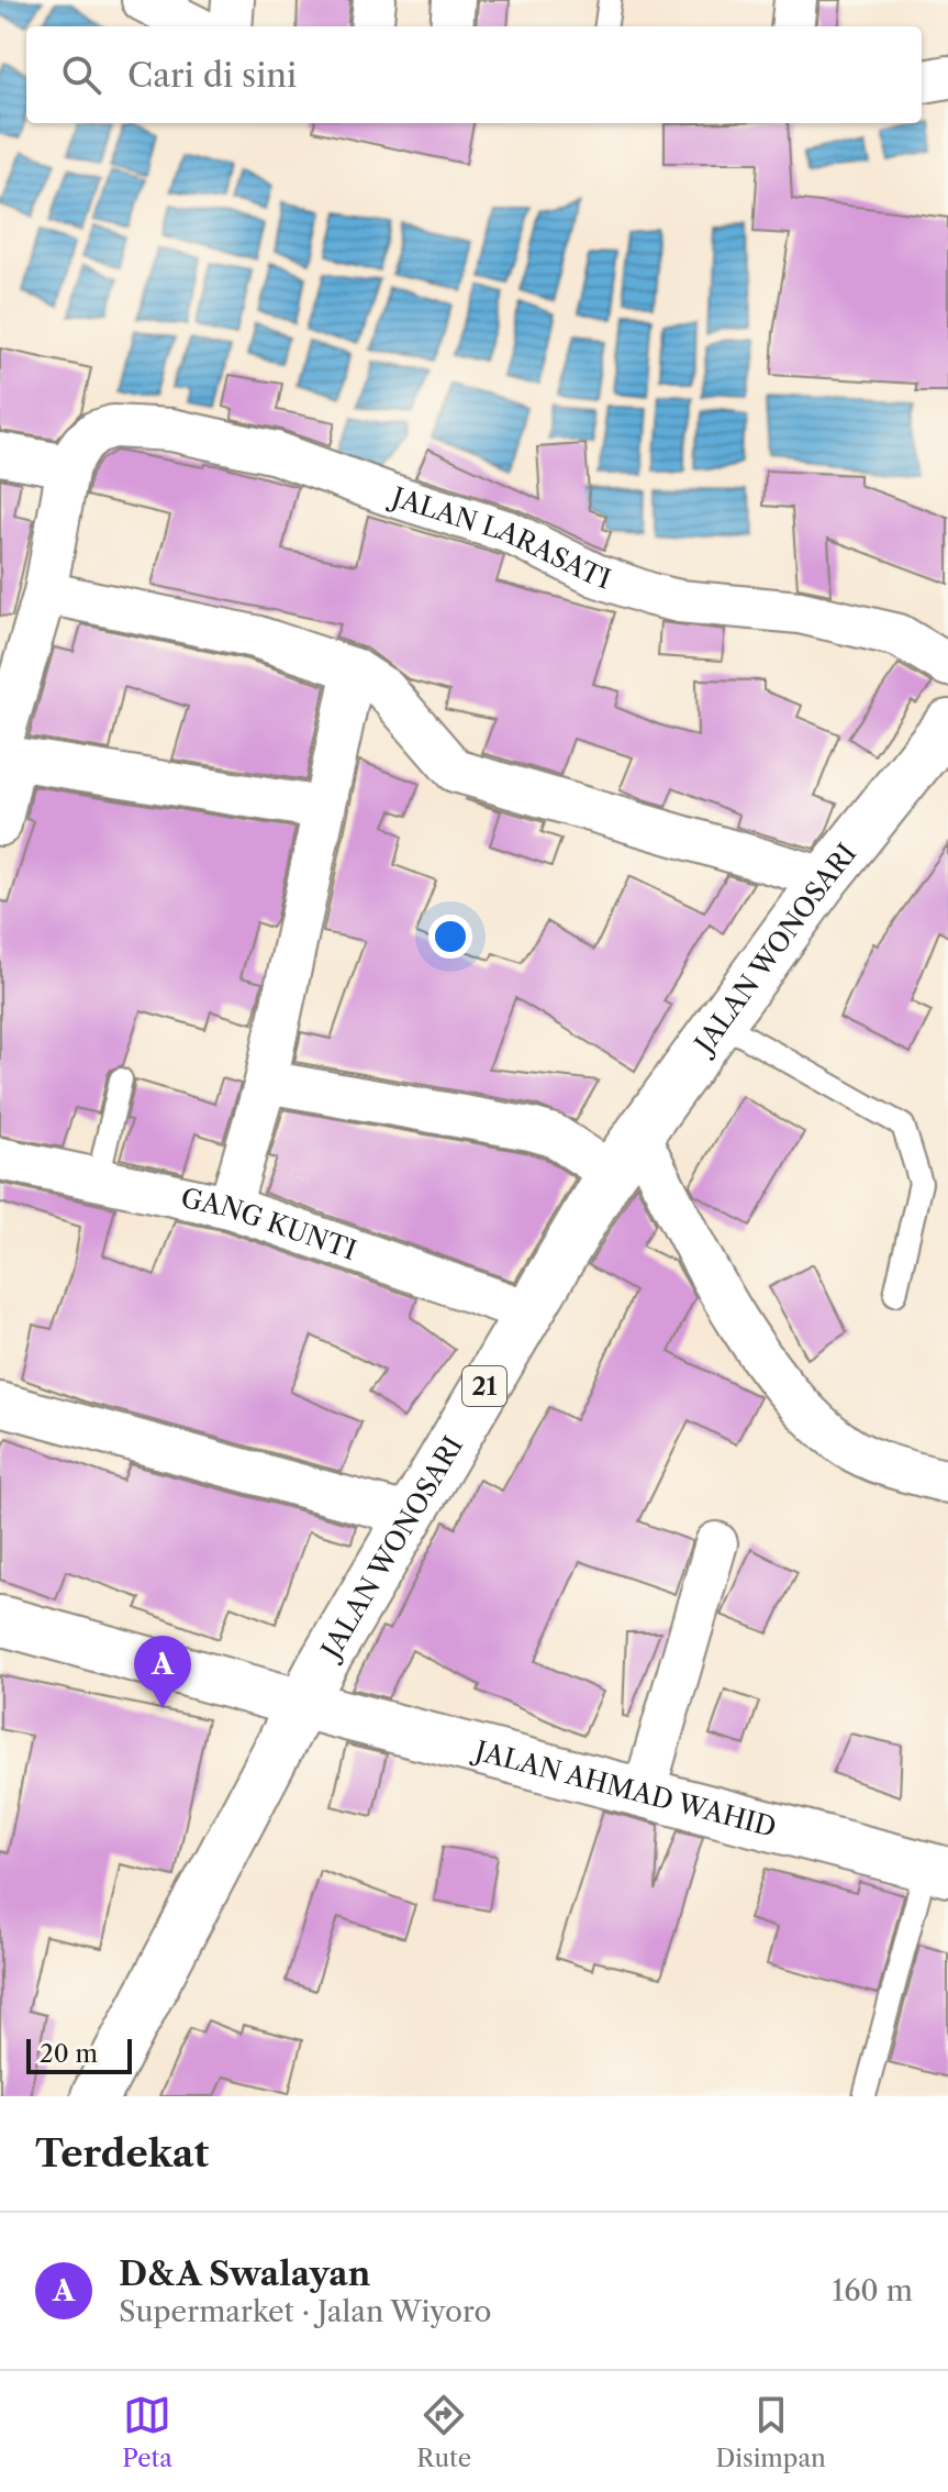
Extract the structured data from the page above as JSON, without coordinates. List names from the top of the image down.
{
  "streets": {
    "main road": ["JALAN WONOSARI", "21", "JALAN AHMAD WAHID"],
    "street": ["JALAN LARASATI", "GANG KUNTI"]
  },
  "crossings": [
    ["JALAN WONOSARI", "GANG KUNTI"],
    ["JALAN WONOSARI", "JALAN AHMAD WAHID"]
  ],
  "scale_bar": "20 m",
  "page": {
    "search": "Cari di sini",
    "pins": "A",
    "scale": "20 m",
    "heading": "Terdekat",
    "list": [
      {
        "mark": "A",
        "name": "D&A Swalayan",
        "note": "Supermarket · Jalan Wiyoro",
        "value": "160 m"
      }
    ],
    "nav": ["Peta", "Rute", "Disimpan"]
  }
}
